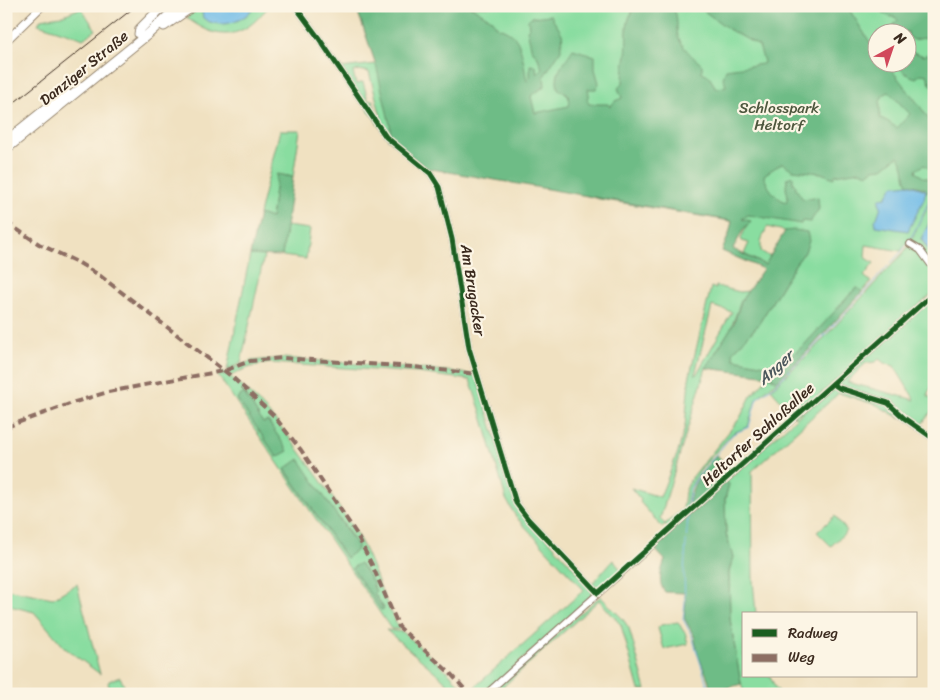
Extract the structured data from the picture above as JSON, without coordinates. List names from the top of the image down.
{
  "streets": {
    "highway": ["Danziger Straße"],
    "street": ["Am Brugacker", "Heltorfer Schloßallee"]
  },
  "crossings": [
    ["Am Brugacker", "Heltorfer Schloßallee"]
  ],
  "water": ["Anger"],
  "parks": ["Schlosspark Heltorf"],
  "legend": ["Radweg", "Weg"],
  "north": "top right"
}
